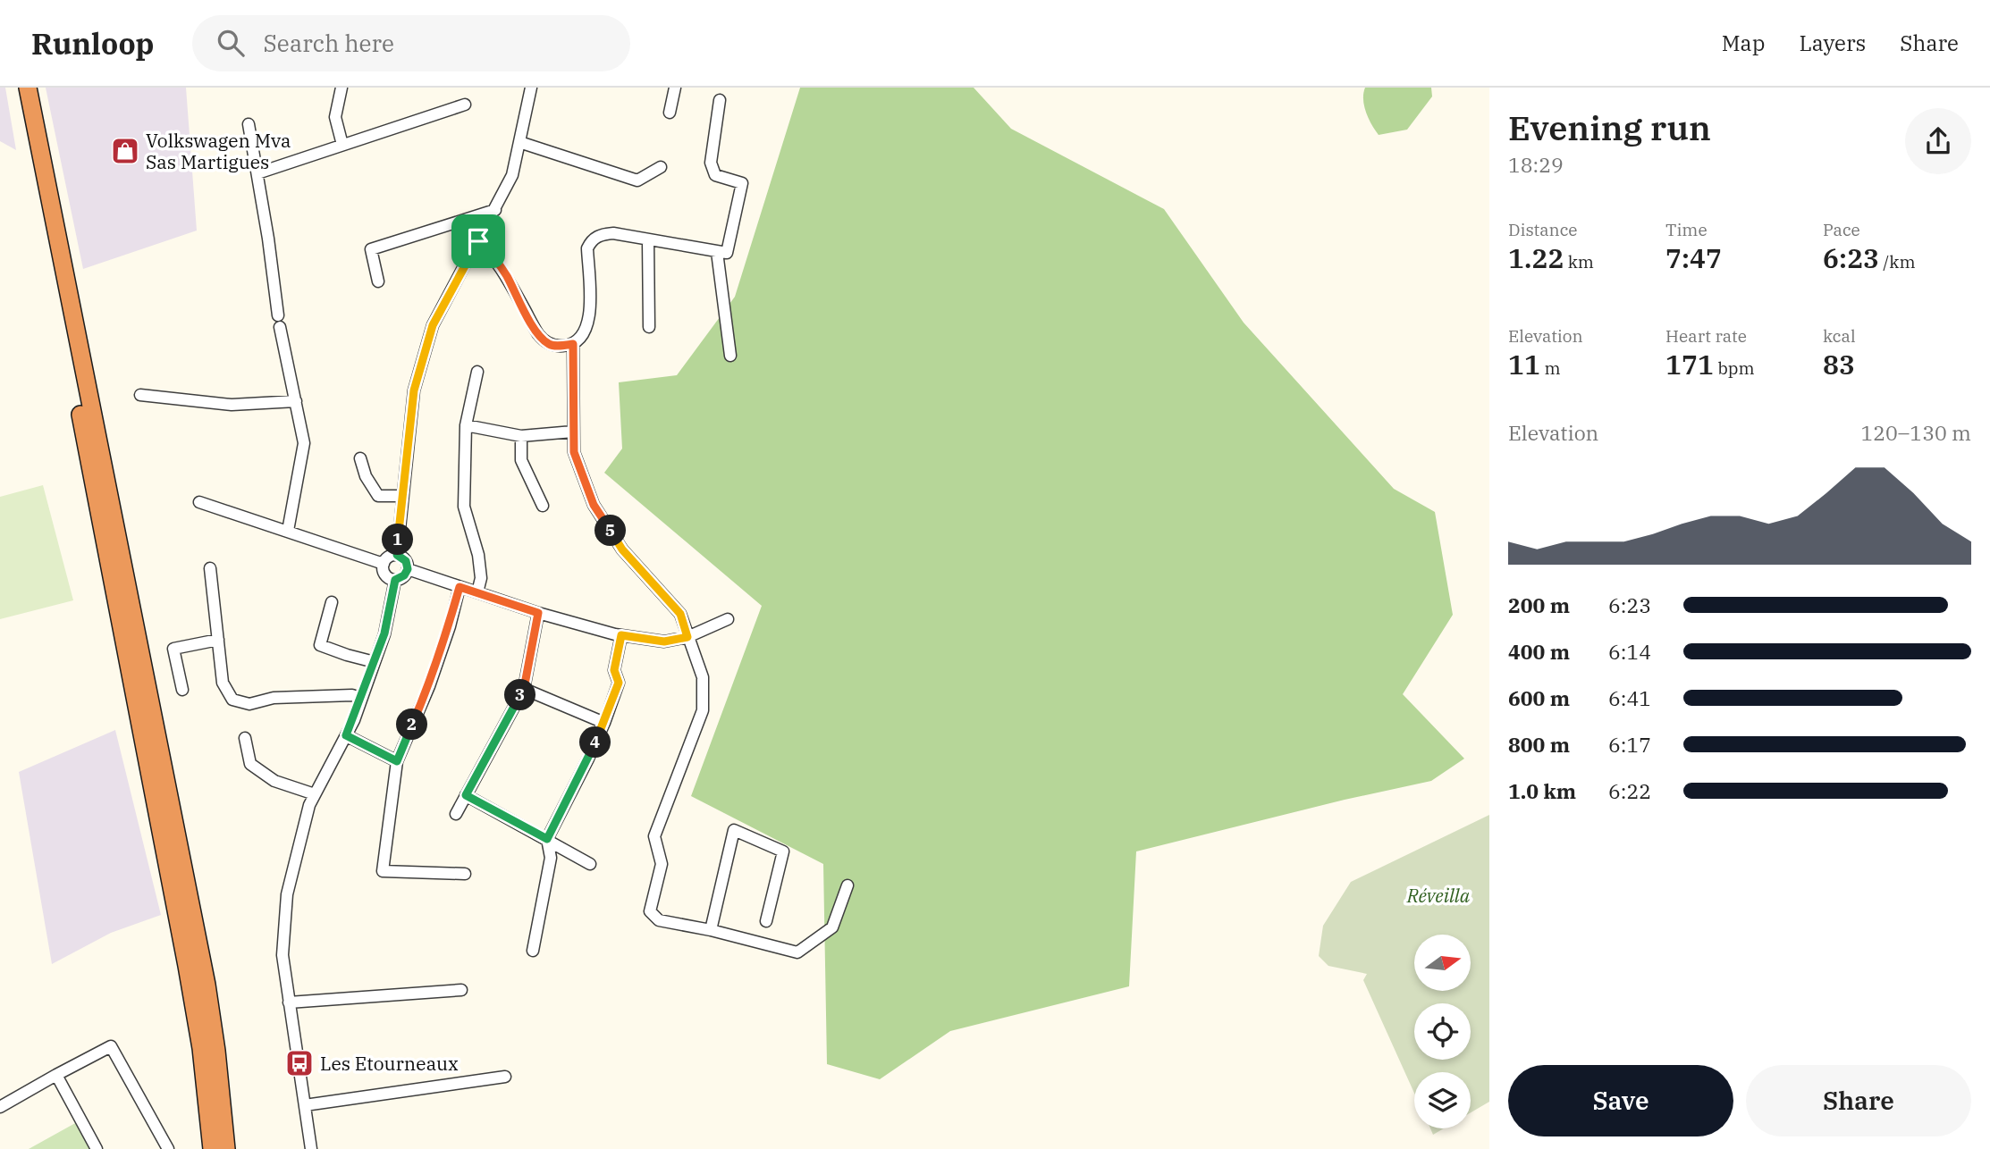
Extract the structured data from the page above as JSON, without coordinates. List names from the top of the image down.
{
  "parks": ["Réveilla"],
  "places": {
    "shop": ["Volkswagen Mva Sas Martigues"],
    "bus stop": ["Les Etourneaux"]
  },
  "north": "right",
  "page": {
    "header": "Runloop",
    "search": "Search here",
    "nav": ["Map", "Layers", "Share"],
    "heading": ["Evening run", "18:29"],
    "stats": [
      ["Distance", "1.22 km"],
      ["Time", "7:47"],
      ["Pace", "6:23 /km"],
      ["Elevation", "11 m"],
      ["Heart rate", "171 bpm"],
      ["kcal", "83"]
    ],
    "chart": ["Elevation", "120–130 m"],
    "pins": [
      "5",
      "1",
      "3",
      "2",
      "4"
    ],
    "list": [
      {
        "name": "200 m",
        "note": "6:23"
      },
      {
        "name": "400 m",
        "note": "6:14"
      },
      {
        "name": "600 m",
        "note": "6:41"
      },
      {
        "name": "800 m",
        "note": "6:17"
      },
      {
        "name": "1.0 km",
        "note": "6:22"
      }
    ],
    "buttons": ["Save", "Share"]
  }
}
